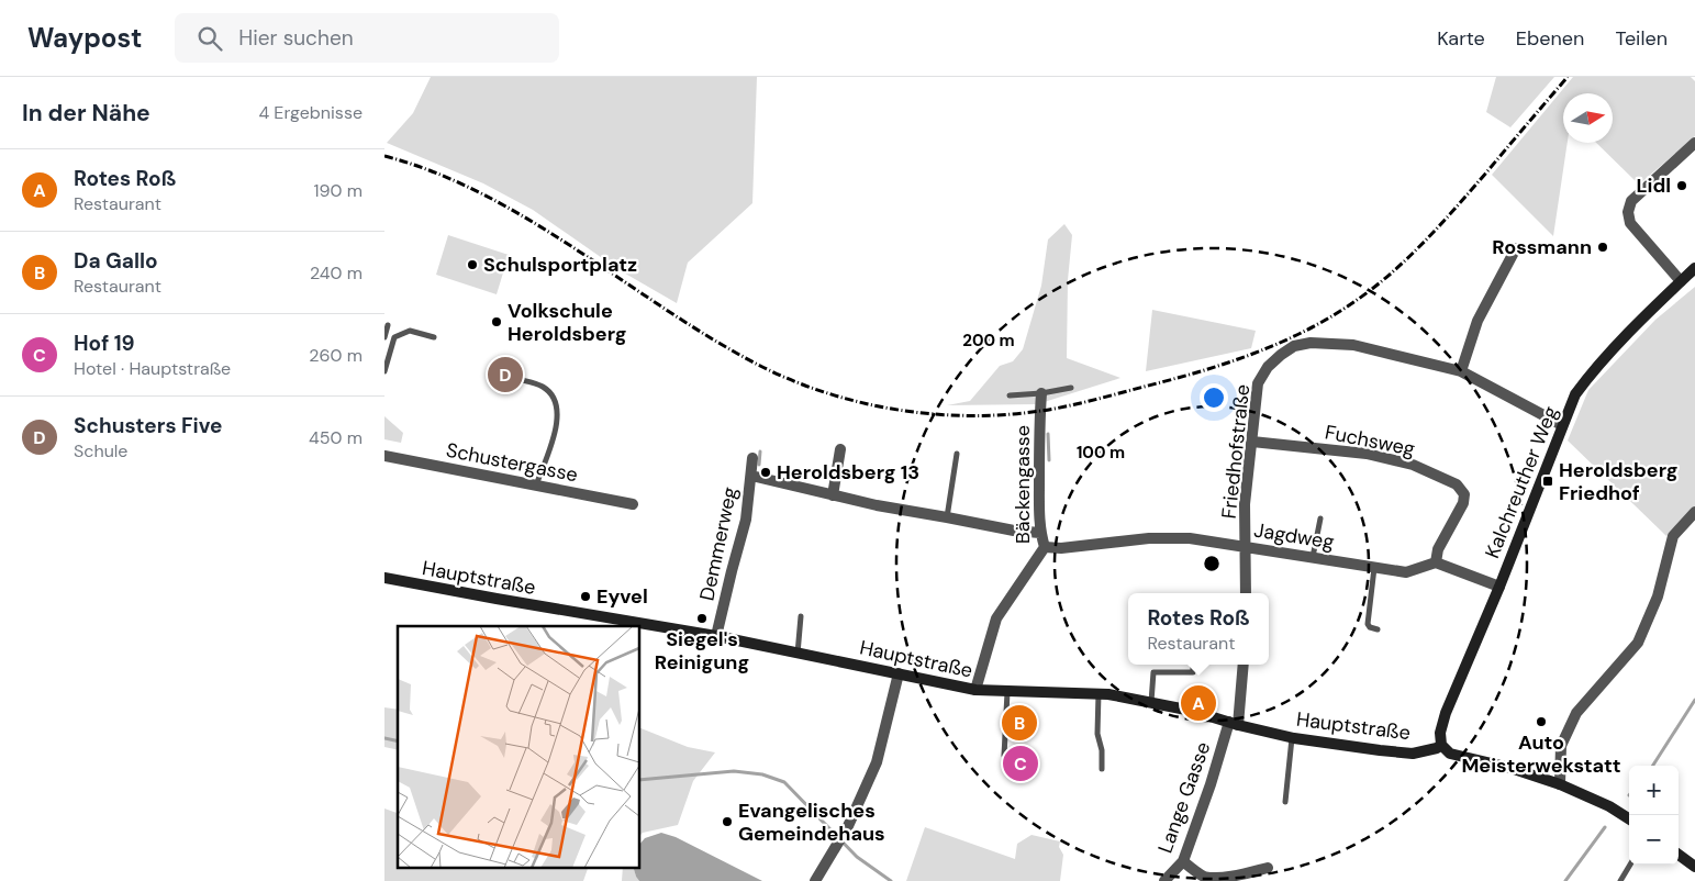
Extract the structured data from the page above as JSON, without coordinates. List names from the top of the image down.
{
  "streets": {
    "street": [
      "Fuchsweg",
      "Friedhofstraße",
      "Schustergasse",
      "Kalchreuther Weg",
      "Bäckengasse",
      "Jagdweg",
      "Demmerweg",
      "Hauptstraße",
      "Lange Gasse"
    ]
  },
  "crossings": [
    ["Fuchsweg", "Friedhofstraße"],
    ["Fuchsweg", "Jagdweg"],
    ["Friedhofstraße", "Kalchreuther Weg"],
    ["Friedhofstraße", "Jagdweg"],
    ["Kalchreuther Weg", "Hauptstraße"],
    ["Bäckengasse", "Jagdweg"],
    ["Bäckengasse", "Hauptstraße"],
    ["Demmerweg", "Hauptstraße"],
    ["Hauptstraße", "Lange Gasse"]
  ],
  "places": {
    "other": [
      "Lidl",
      "Rossmann",
      "Schulsportplatz",
      "Volkschule Heroldsberg",
      "Heroldsberg 13",
      "Eyvel",
      "Siegel's Reinigung",
      "Auto Meisterwekstatt",
      "Evangelisches Gemeindehaus"
    ],
    "transit": ["Heroldsberg Friedhof"]
  },
  "north": "right",
  "page": {
    "header": "Waypost",
    "search": "Hier suchen",
    "nav": ["Karte", "Ebenen", "Teilen"],
    "heading": ["In der Nähe", "4 Ergebnisse"],
    "list": [
      {
        "mark": "A",
        "name": "Rotes Roß",
        "note": "Restaurant",
        "value": "190 m"
      },
      {
        "mark": "B",
        "name": "Da Gallo",
        "note": "Restaurant",
        "value": "240 m"
      },
      {
        "mark": "C",
        "name": "Hof 19",
        "note": "Hotel · Hauptstraße",
        "value": "260 m"
      },
      {
        "mark": "D",
        "name": "Schusters Five",
        "note": "Schule",
        "value": "450 m"
      }
    ],
    "pins": [
      "D",
      "A",
      "B",
      "C"
    ],
    "popup": ["Rotes Roß", "Restaurant"],
    "map_buttons": ["+", "−"]
  },
  "rings": ["200 m", "100 m"]
}
